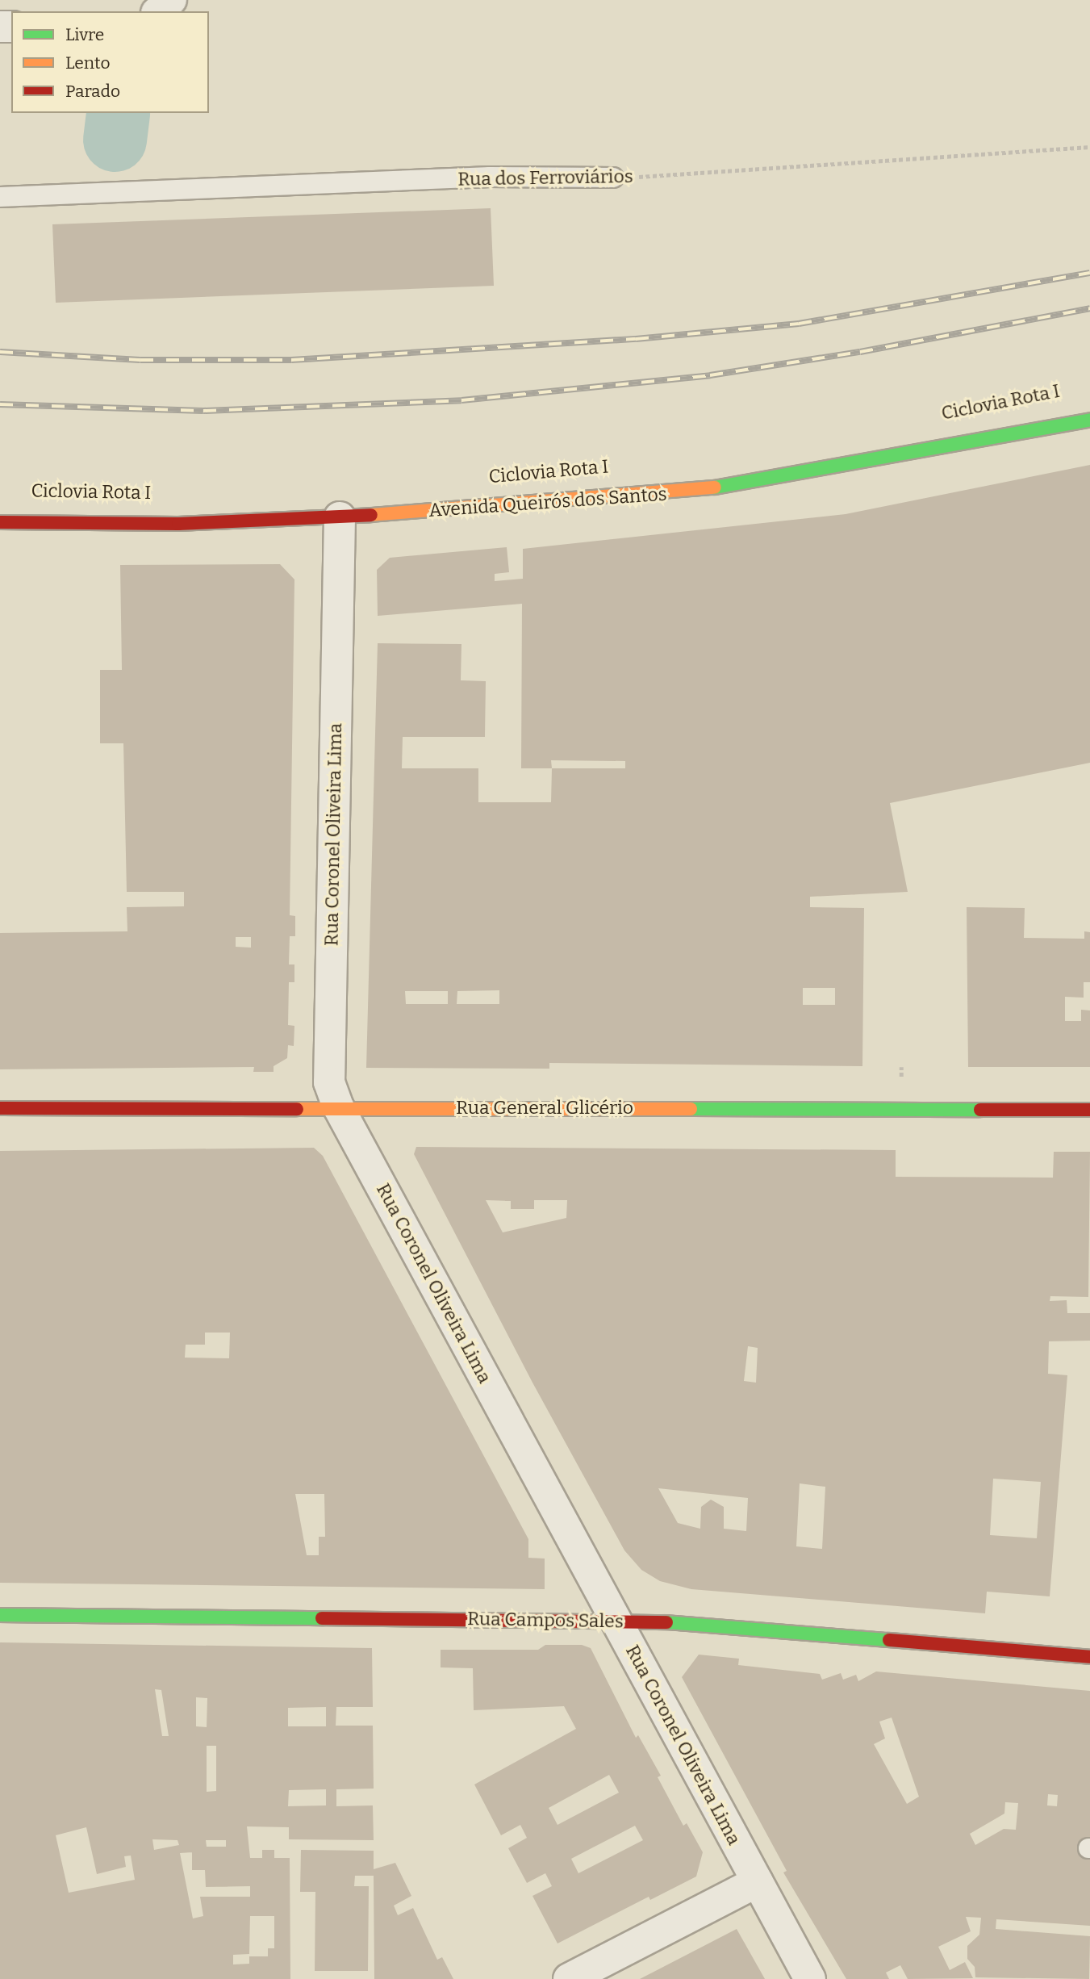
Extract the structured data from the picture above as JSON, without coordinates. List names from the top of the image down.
{
  "streets": {
    "main road": ["Avenida Queirós dos Santos", "Rua General Glicério", "Rua Campos Sales"],
    "street": ["Rua Coronel Oliveira Lima"],
    "lane": ["Rua dos Ferroviários"]
  },
  "crossings": [
    ["Avenida Queirós dos Santos", "Rua Coronel Oliveira Lima"],
    ["Rua Coronel Oliveira Lima", "Rua General Glicério"],
    ["Rua Coronel Oliveira Lima", "Rua Campos Sales"]
  ],
  "legend": ["Livre", "Lento", "Parado"]
}
